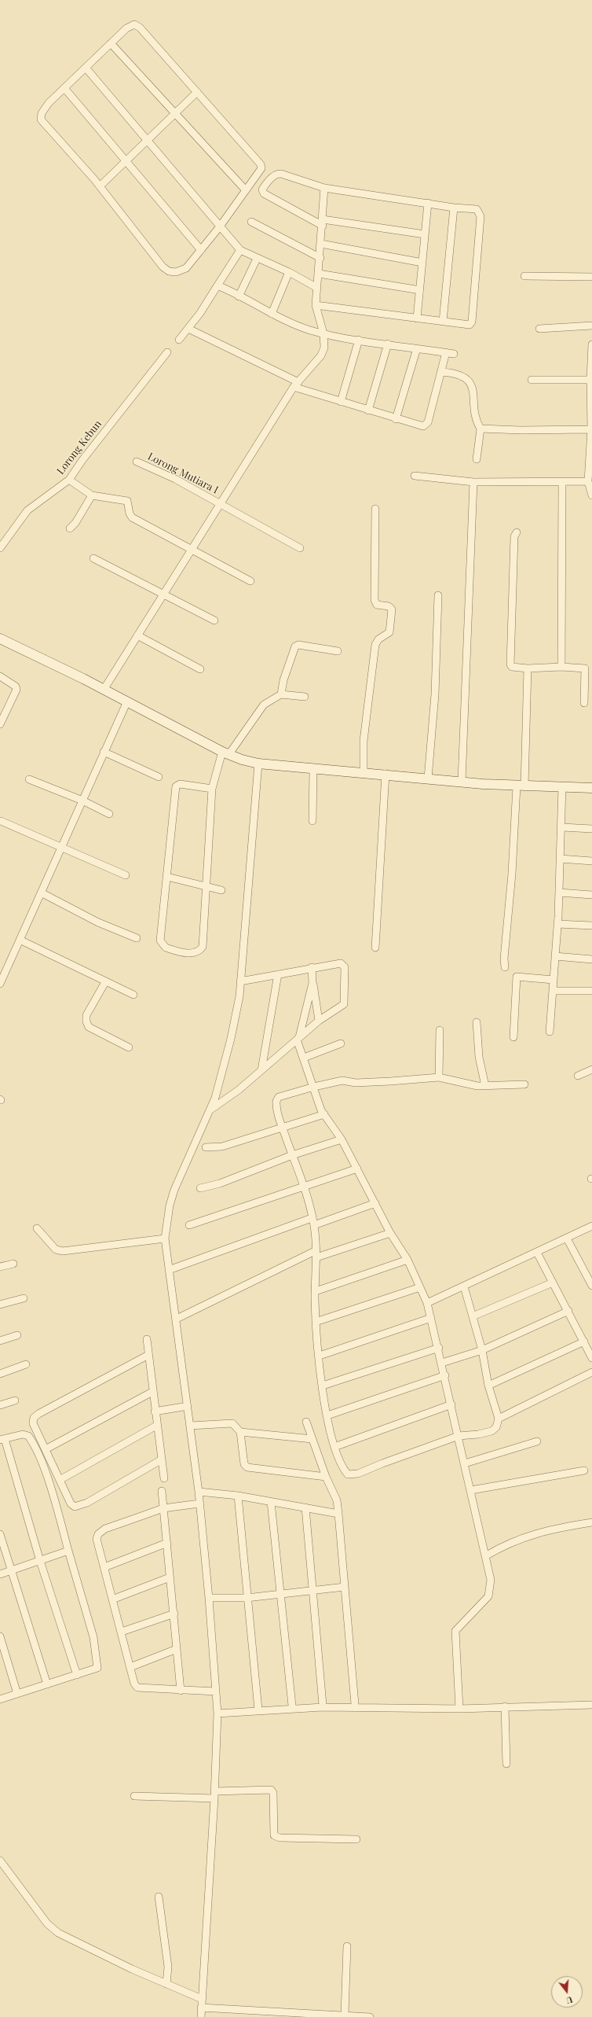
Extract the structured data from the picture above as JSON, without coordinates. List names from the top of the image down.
{
  "streets": {
    "street": ["Lorong Kebun", "Lorong Mutiara I"]
  },
  "north": "bottom"
}
